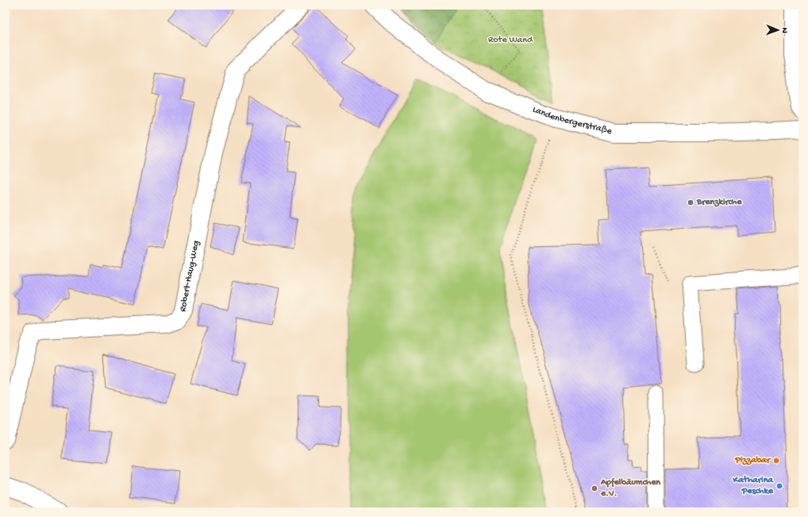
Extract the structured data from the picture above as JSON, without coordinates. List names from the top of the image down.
{
  "streets": {
    "street": ["Landenbergerstraße", "Robert-Haug-Weg"]
  },
  "parks": ["Rote Wand"],
  "places": [
    "Brenzkirche",
    "Pizzabar",
    "Katharina Peschke",
    "Apfelbäumchen e.V."
  ],
  "north": "right"
}
